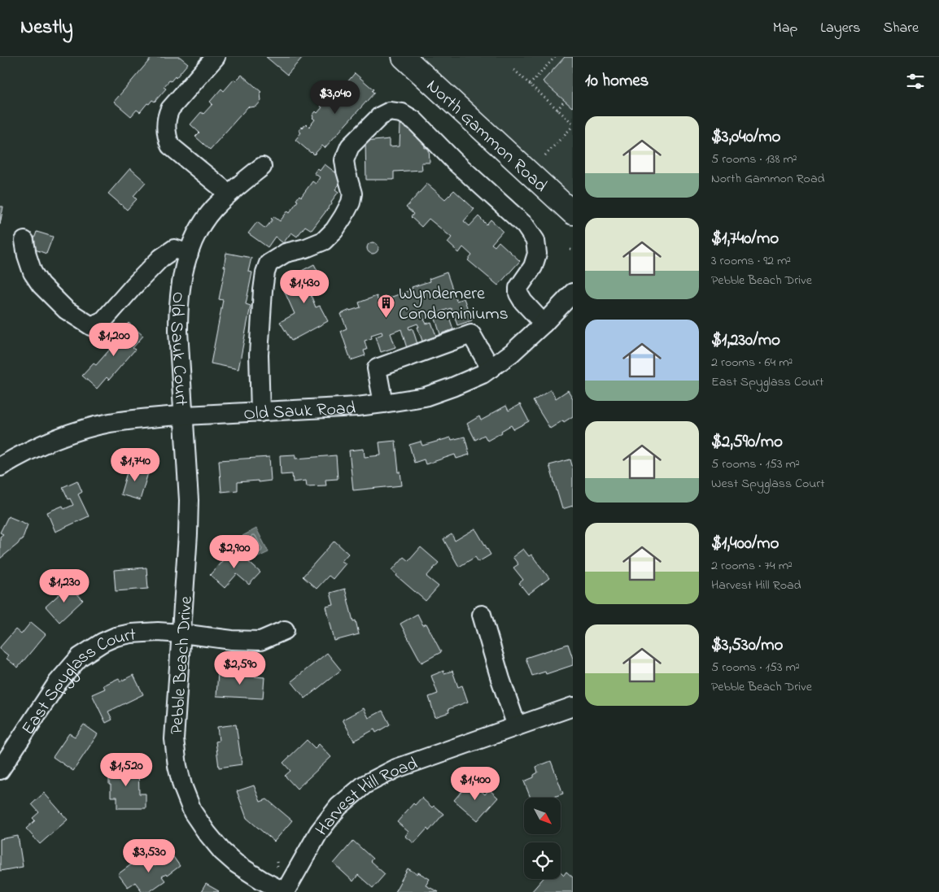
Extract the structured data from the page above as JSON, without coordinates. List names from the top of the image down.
{
  "streets": {
    "main road": ["North Gammon Road"],
    "street": [
      "Old Sauk Court",
      "Old Sauk Road",
      "Pebble Beach Drive",
      "East Spyglass Court",
      "Harvest Hill Road"
    ]
  },
  "crossings": [
    ["Old Sauk Court", "Old Sauk Road"],
    ["Old Sauk Court", "Pebble Beach Drive"],
    ["Old Sauk Road", "Pebble Beach Drive"],
    ["Pebble Beach Drive", "East Spyglass Court"],
    ["Pebble Beach Drive", "Harvest Hill Road"]
  ],
  "places": {
    "building": ["Wyndemere Condominiums"]
  },
  "north": "bottom right",
  "page": {
    "header": "Nestly",
    "nav": ["Map", "Layers", "Share"],
    "heading": "10 homes",
    "price": [
      "$3,040",
      "$1,430",
      "$1,200",
      "$1,740",
      "$2,900",
      "$1,230",
      "$2,590",
      "$1,520",
      "$1,400",
      "$3,530"
    ],
    "list": [
      {
        "name": "$3,040/mo",
        "note": "5 rooms · 138 m² · North Gammon Road"
      },
      {
        "name": "$1,740/mo",
        "note": "3 rooms · 92 m² · Pebble Beach Drive"
      },
      {
        "name": "$1,230/mo",
        "note": "2 rooms · 64 m² · East Spyglass Court"
      },
      {
        "name": "$2,590/mo",
        "note": "5 rooms · 153 m² · West Spyglass Court"
      },
      {
        "name": "$1,400/mo",
        "note": "2 rooms · 74 m² · Harvest Hill Road"
      },
      {
        "name": "$3,530/mo",
        "note": "5 rooms · 153 m² · Pebble Beach Drive"
      }
    ]
  }
}
